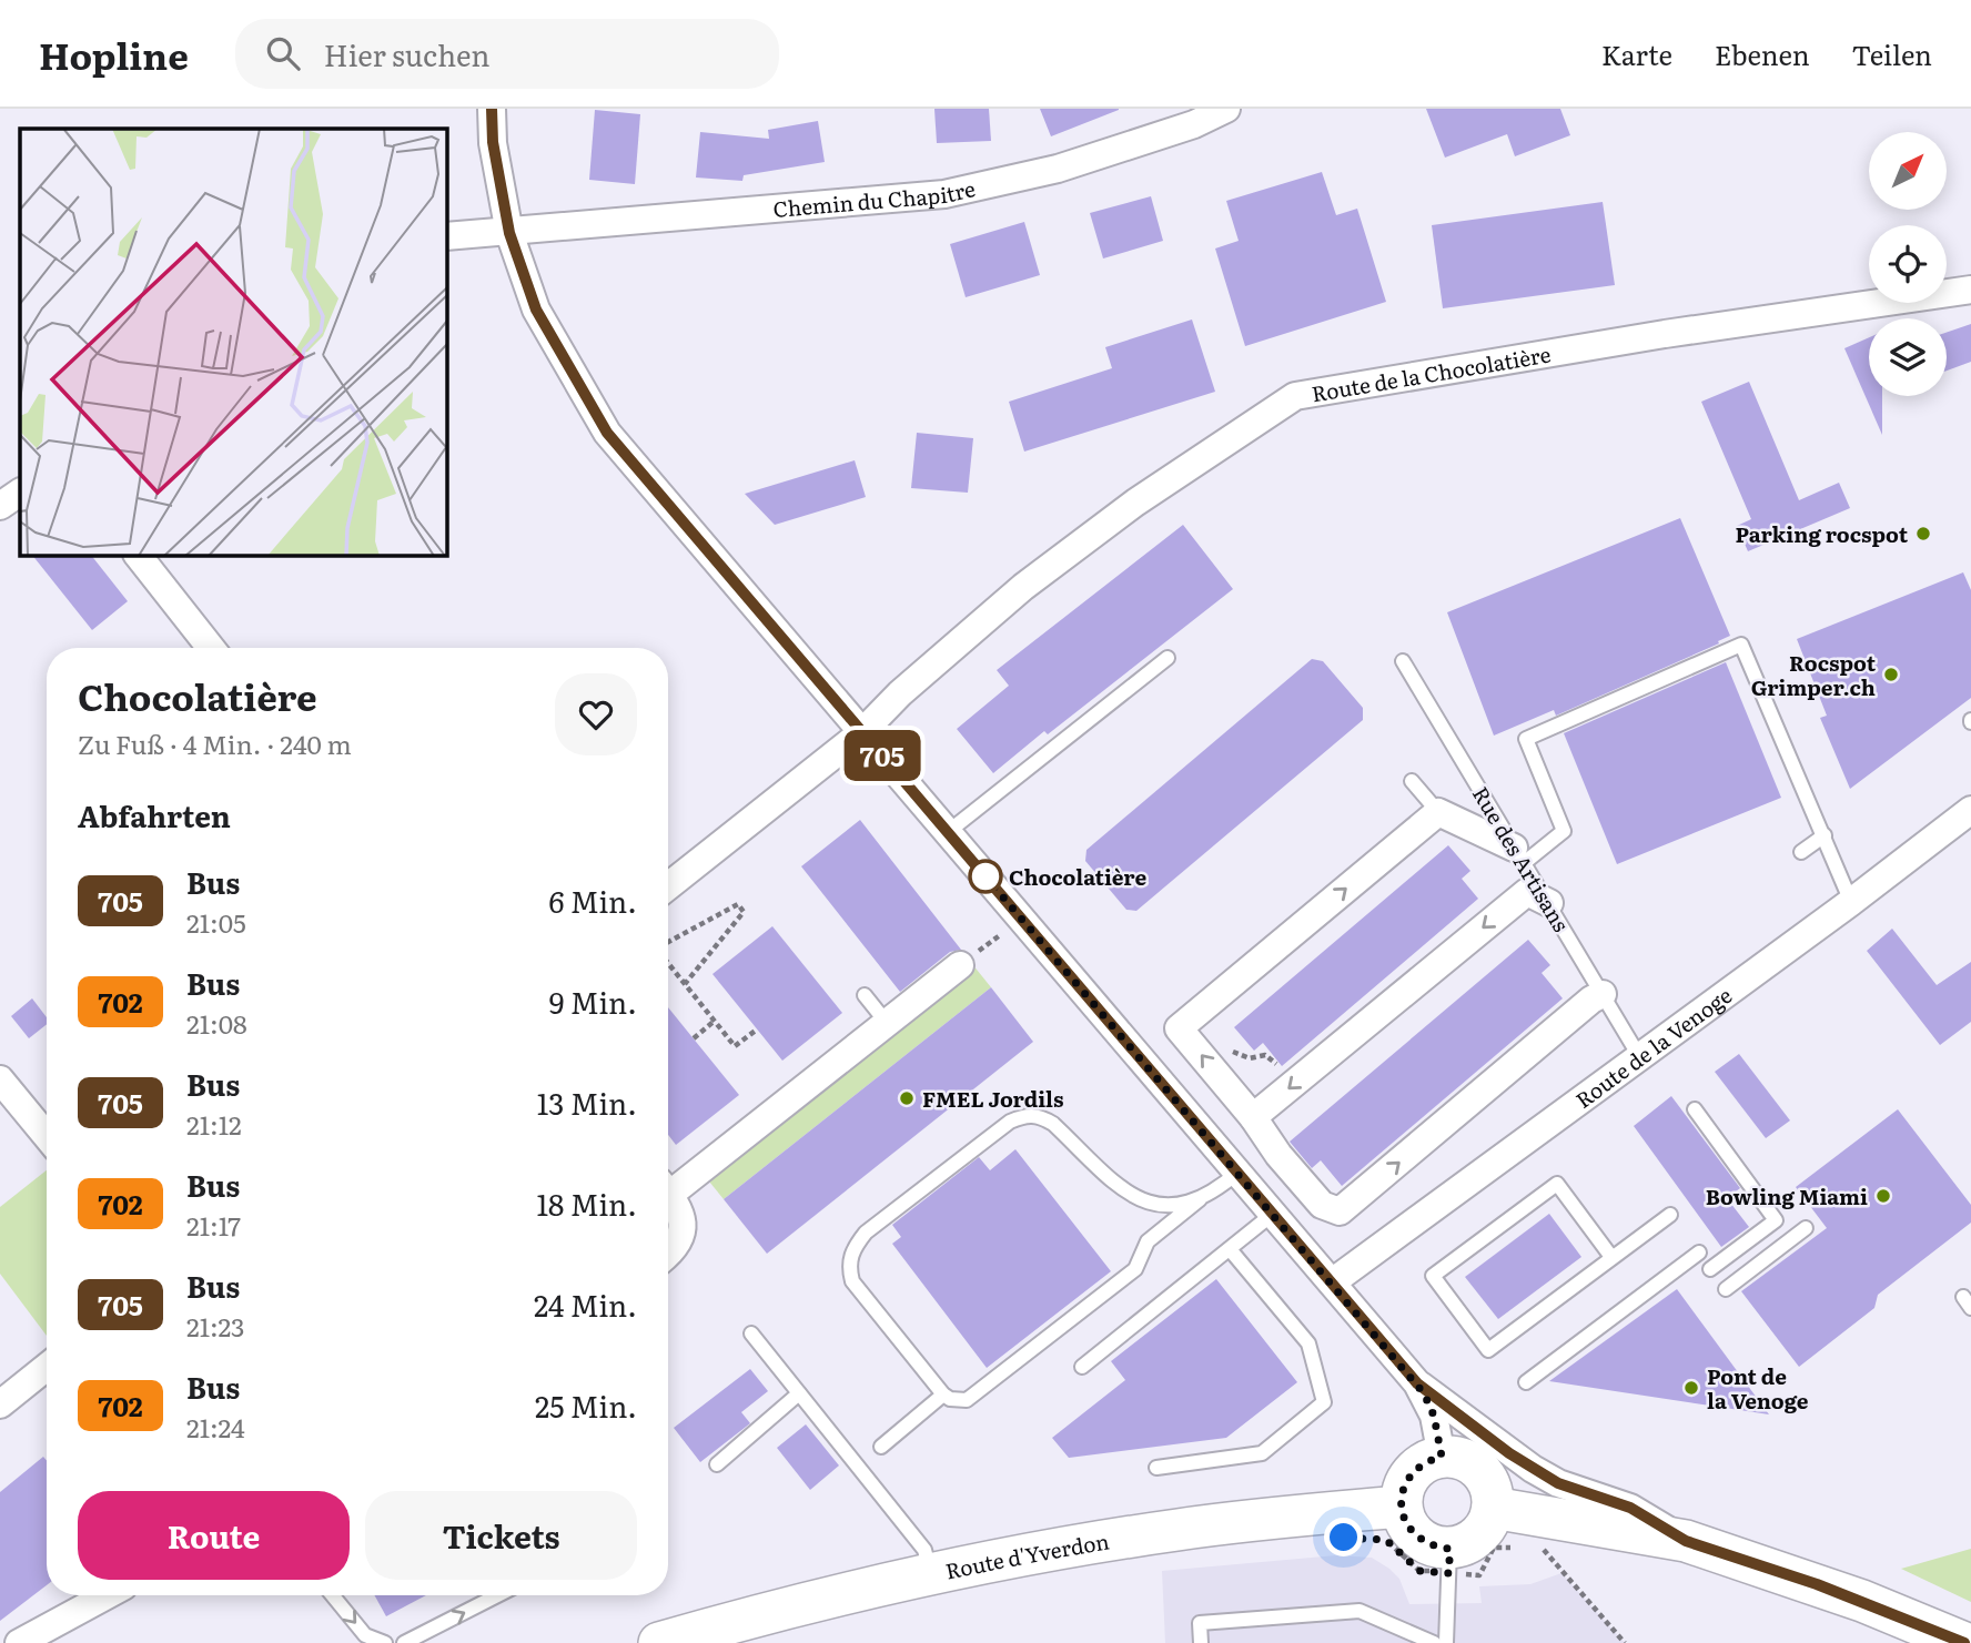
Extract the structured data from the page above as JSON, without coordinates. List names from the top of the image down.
{
  "streets": {
    "main road": ["Route d'Yverdon"],
    "street": ["Chemin du Chapitre", "Route de la Chocolatière", "Route de la Venoge"],
    "lane": ["Rue des Artisans"]
  },
  "crossings": [
    ["Rue des Artisans", "Route de la Venoge"]
  ],
  "places": [
    "Parking rocspot",
    "Rocspot Grimper.ch",
    "Chocolatière",
    "FMEL Jordils",
    "Bowling Miami",
    "Pont de la Venoge"
  ],
  "lines": ["bus line 705"],
  "north": "top right",
  "page": {
    "header": "Hopline",
    "search": "Hier suchen",
    "nav": ["Karte", "Ebenen", "Teilen"],
    "on_map": "705",
    "heading": [
      ["Chocolatière", "Zu Fuß · 4 Min. · 240 m"],
      "Abfahrten"
    ],
    "list": [
      {
        "mark": "705",
        "name": "Bus",
        "note": "21:05",
        "value": "6 Min."
      },
      {
        "mark": "702",
        "name": "Bus",
        "note": "21:08",
        "value": "9 Min."
      },
      {
        "mark": "705",
        "name": "Bus",
        "note": "21:12",
        "value": "13 Min."
      },
      {
        "mark": "702",
        "name": "Bus",
        "note": "21:17",
        "value": "18 Min."
      },
      {
        "mark": "705",
        "name": "Bus",
        "note": "21:23",
        "value": "24 Min."
      },
      {
        "mark": "702",
        "name": "Bus",
        "note": "21:24",
        "value": "25 Min."
      }
    ],
    "buttons": ["Route", "Tickets"]
  }
}
